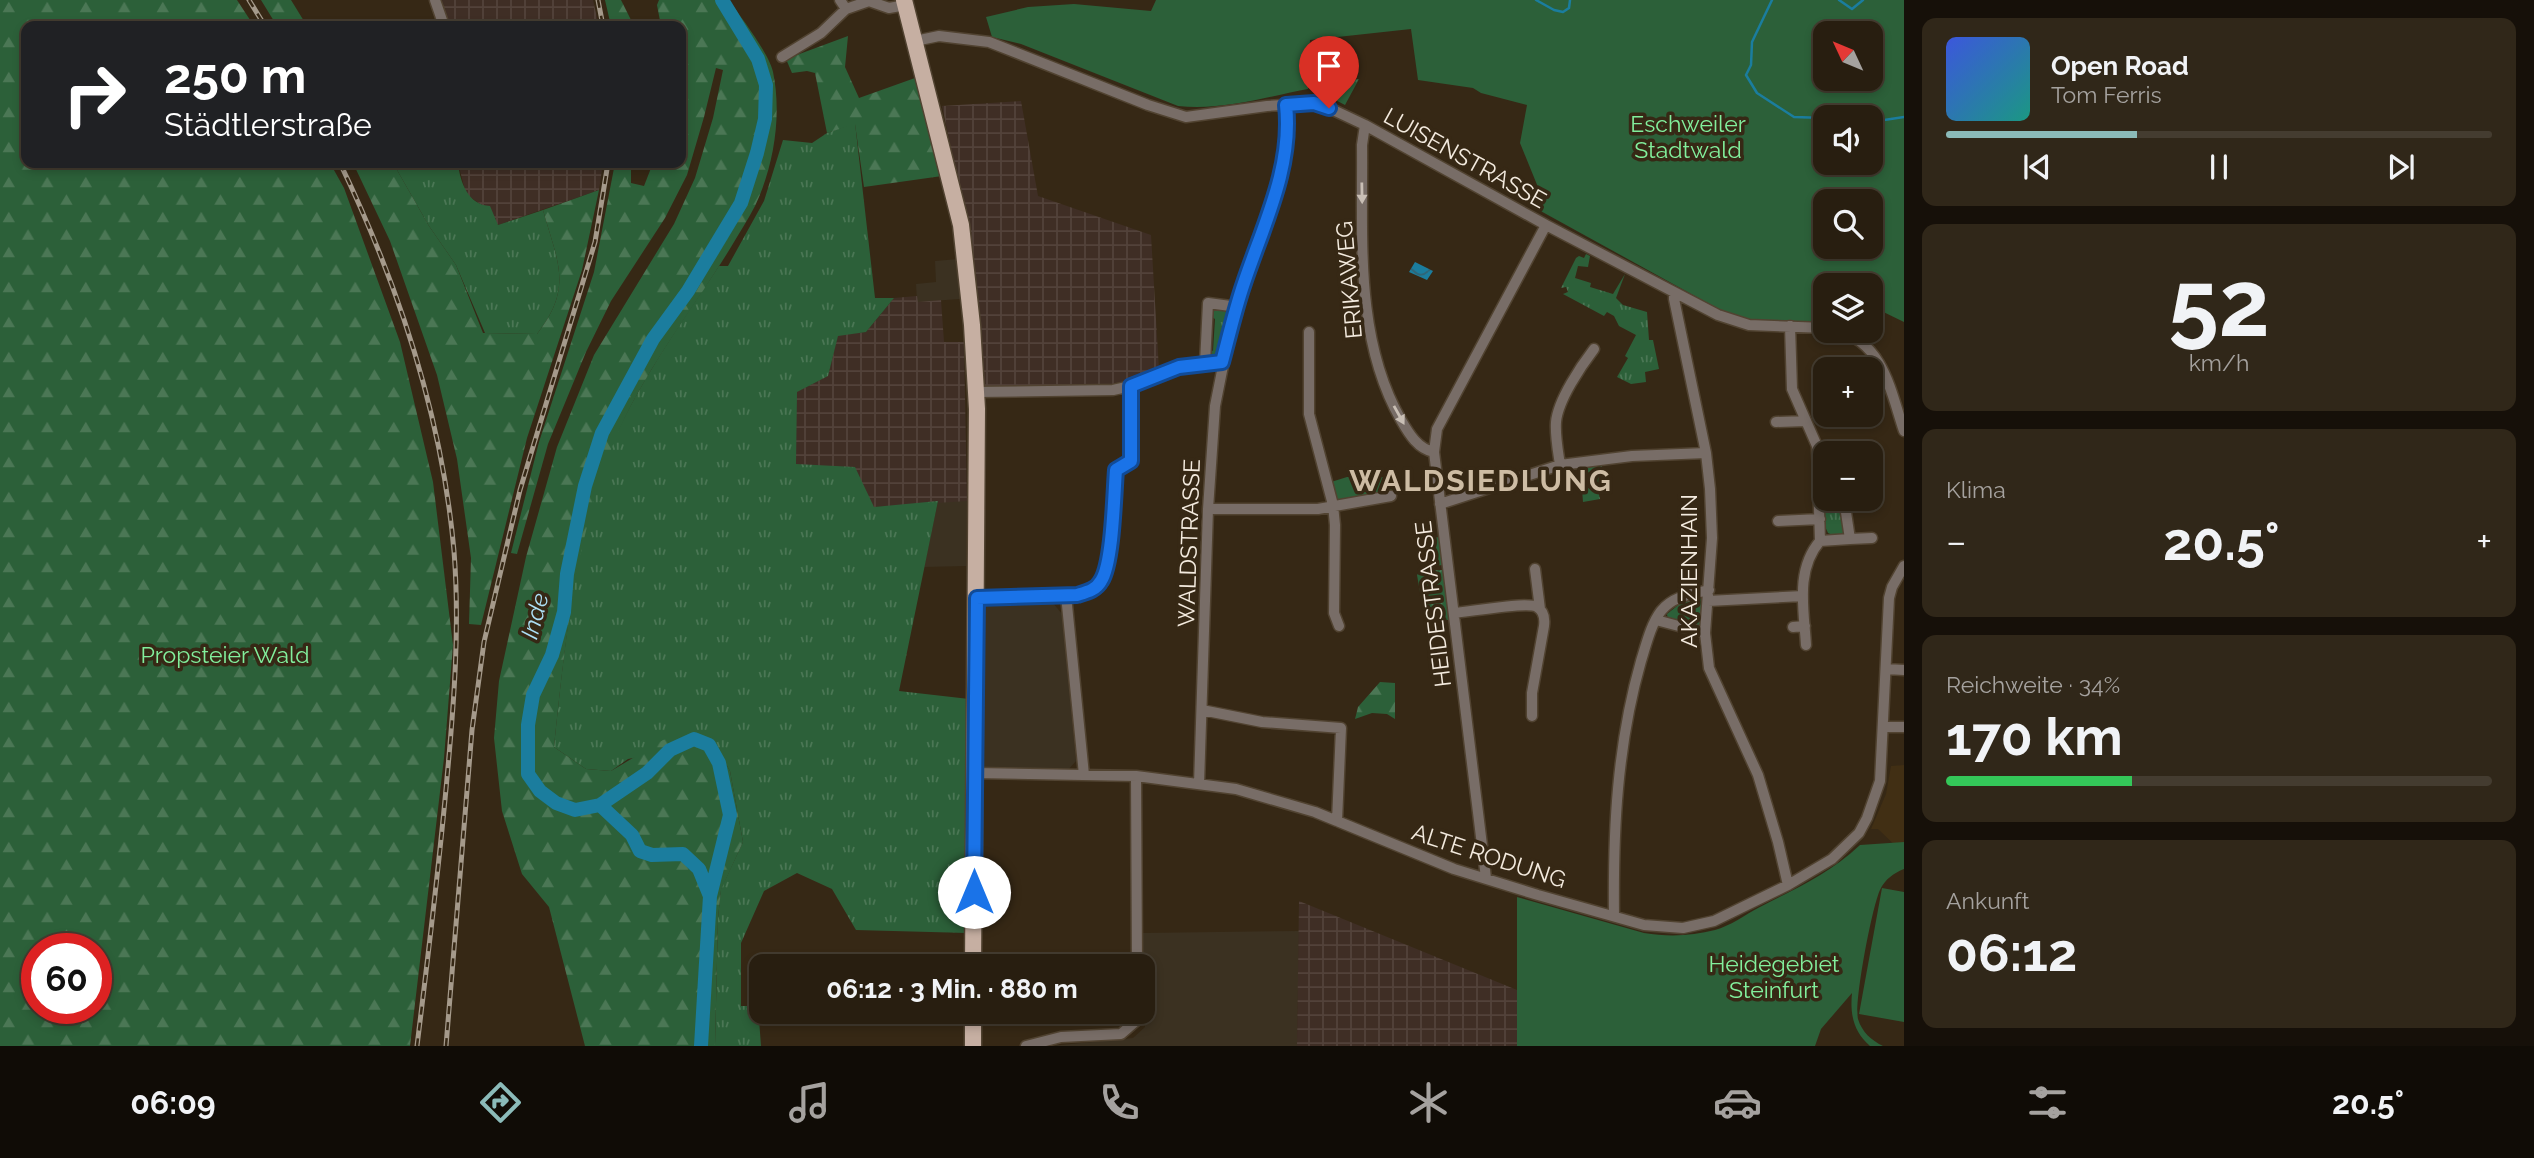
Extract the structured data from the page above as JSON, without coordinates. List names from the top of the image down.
{
  "streets": {
    "street": [
      "LUISENSTRASSE",
      "ERIKAWEG",
      "WALDSTRASSE",
      "AKAZIENHAIN",
      "HEIDESTRASSE",
      "ALTE RODUNG"
    ]
  },
  "crossings": [
    ["LUISENSTRASSE", "ERIKAWEG"],
    ["LUISENSTRASSE", "WALDSTRASSE"],
    ["LUISENSTRASSE", "AKAZIENHAIN"],
    ["LUISENSTRASSE", "HEIDESTRASSE"],
    ["ERIKAWEG", "HEIDESTRASSE"],
    ["WALDSTRASSE", "ALTE RODUNG"],
    ["AKAZIENHAIN", "ALTE RODUNG"],
    ["HEIDESTRASSE", "ALTE RODUNG"]
  ],
  "districts": ["WALDSIEDLUNG"],
  "water": ["Inde"],
  "parks": ["Eschweiler Stadtwald", "Propsteier Wald", "Heidegebiet Steinfurt"],
  "north": "top left",
  "page": {
    "map_buttons": ["+", "−"],
    "turn": ["250 m", "Städtlerstraße"],
    "song": ["Open Road", "Tom Ferris"],
    "tile": [
      ["52", "km/h"],
      "Klima",
      ["Reichweite · 34%", "170 km"],
      ["Ankunft", "06:12"]
    ],
    "heat": ["−", "20.5°", "+"],
    "limit": "60",
    "trip": "06:12 · 3 Min. · 880 m",
    "tabs": ["06:09", "20.5°"]
  }
}
